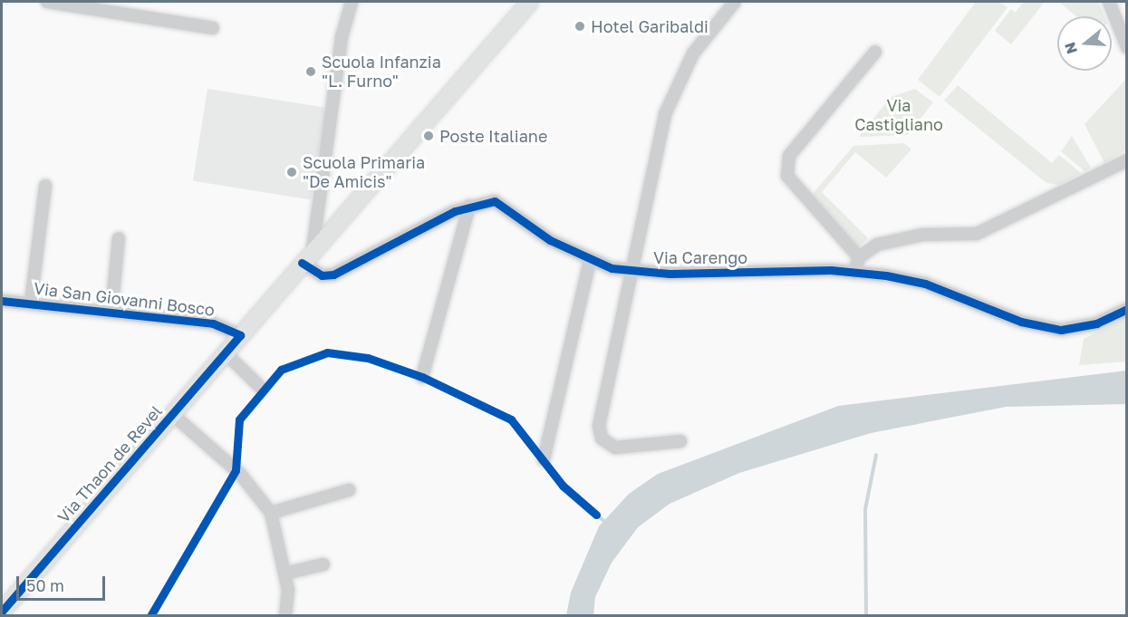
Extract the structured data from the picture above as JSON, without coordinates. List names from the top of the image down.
{
  "streets": {
    "main road": ["Via Thaon de Revel"],
    "street": ["Via Carengo", "Via San Giovanni Bosco"]
  },
  "crossings": [
    ["Via Carengo", "Via Thaon de Revel"],
    ["Via San Giovanni Bosco", "Via Thaon de Revel"]
  ],
  "parks": ["Via Castigliano"],
  "places": [
    "Hotel Garibaldi",
    "Scuola Infanzia \"L. Furno\"",
    "Poste Italiane",
    "Scuola Primaria \"De Amicis\""
  ],
  "scale_bar": "50 m",
  "north": "left"
}
